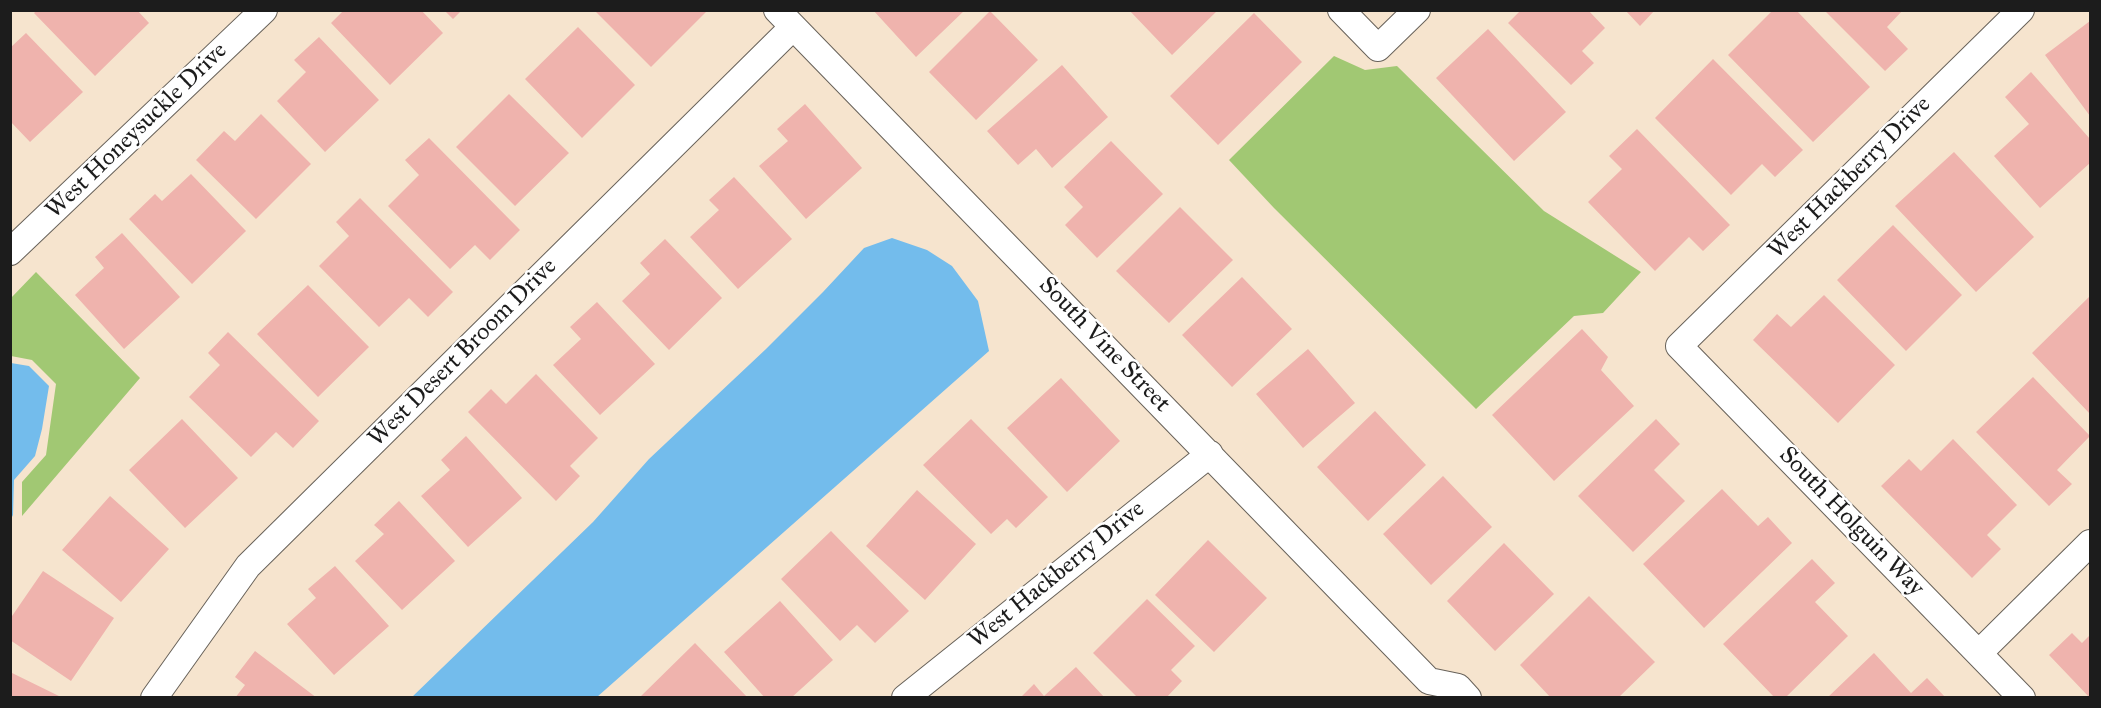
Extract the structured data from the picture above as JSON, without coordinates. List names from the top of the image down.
{
  "streets": {
    "street": [
      "West Honeysuckle Drive",
      "West Hackberry Drive",
      "South Vine Street",
      "West Desert Broom Drive",
      "South Holguin Way"
    ]
  },
  "crossings": [
    ["West Hackberry Drive", "South Vine Street"],
    ["West Hackberry Drive", "South Holguin Way"],
    ["South Vine Street", "West Desert Broom Drive"]
  ]
}
